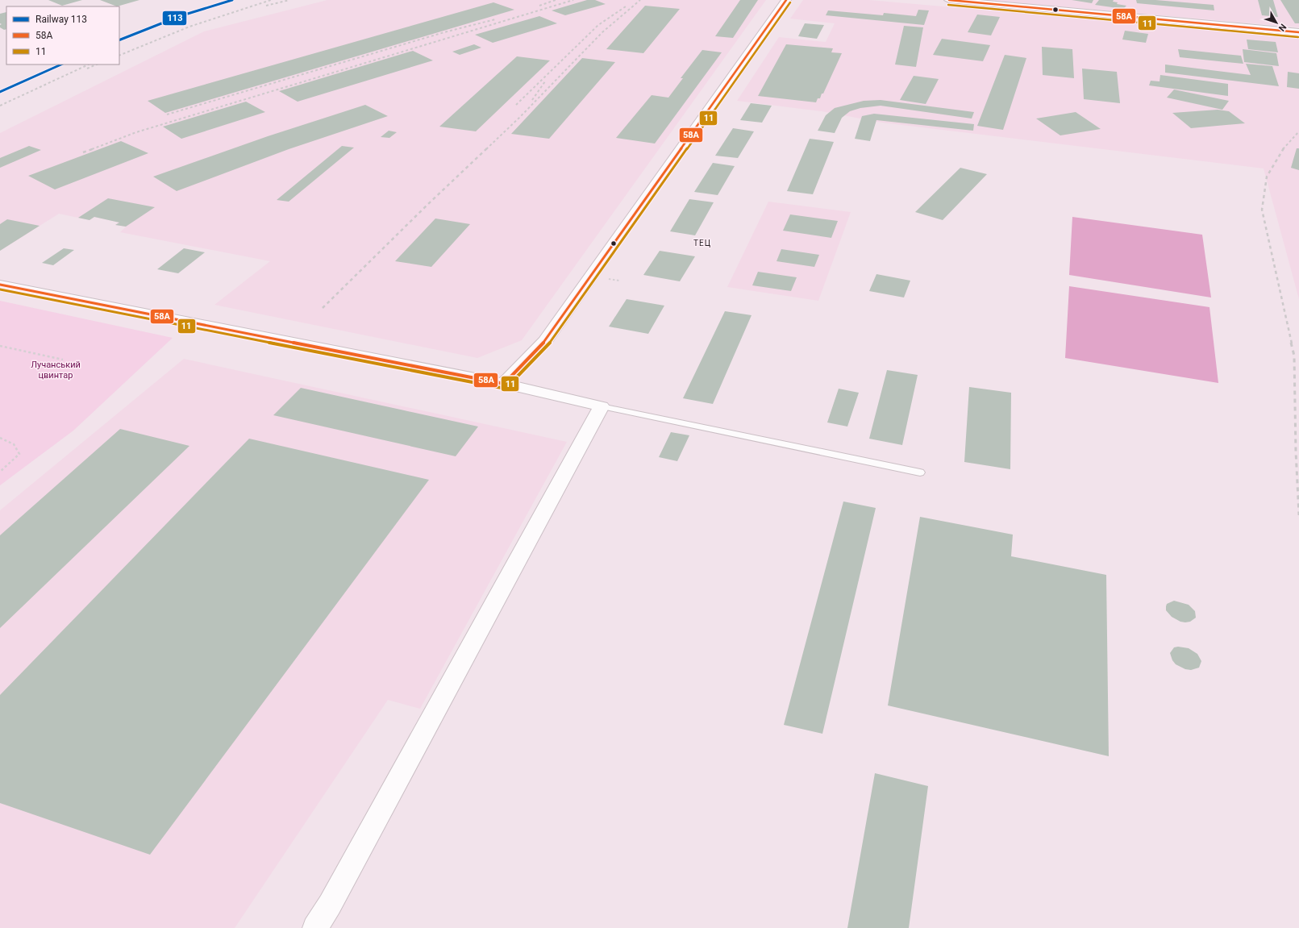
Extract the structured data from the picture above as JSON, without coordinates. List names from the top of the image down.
{
  "districts": ["ТЕЦ"],
  "parks": ["Лучанський цвинтар"],
  "lines": ["rail line 113", "transit line 58А", "transit line 11"],
  "legend": ["Railway 113", "58А", "11"],
  "north": "bottom right"
}
